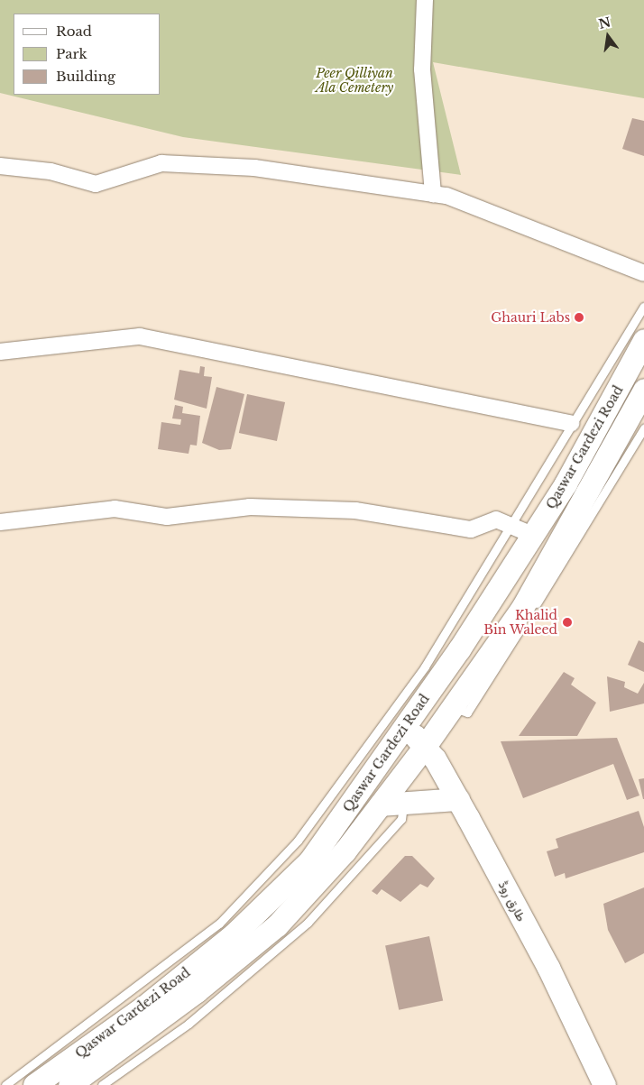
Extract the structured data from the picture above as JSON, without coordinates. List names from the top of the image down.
{
  "streets": {
    "main road": ["Qaswar Gardezi Road", "طارق روڈ"]
  },
  "crossings": [
    ["Qaswar Gardezi Road", "طارق روڈ"]
  ],
  "parks": ["Peer Qilliyan Ala Cemetery"],
  "places": ["Ghauri Labs", "Khalid Bin Waleed"],
  "legend": ["Road", "Park", "Building"],
  "north": "top"
}
